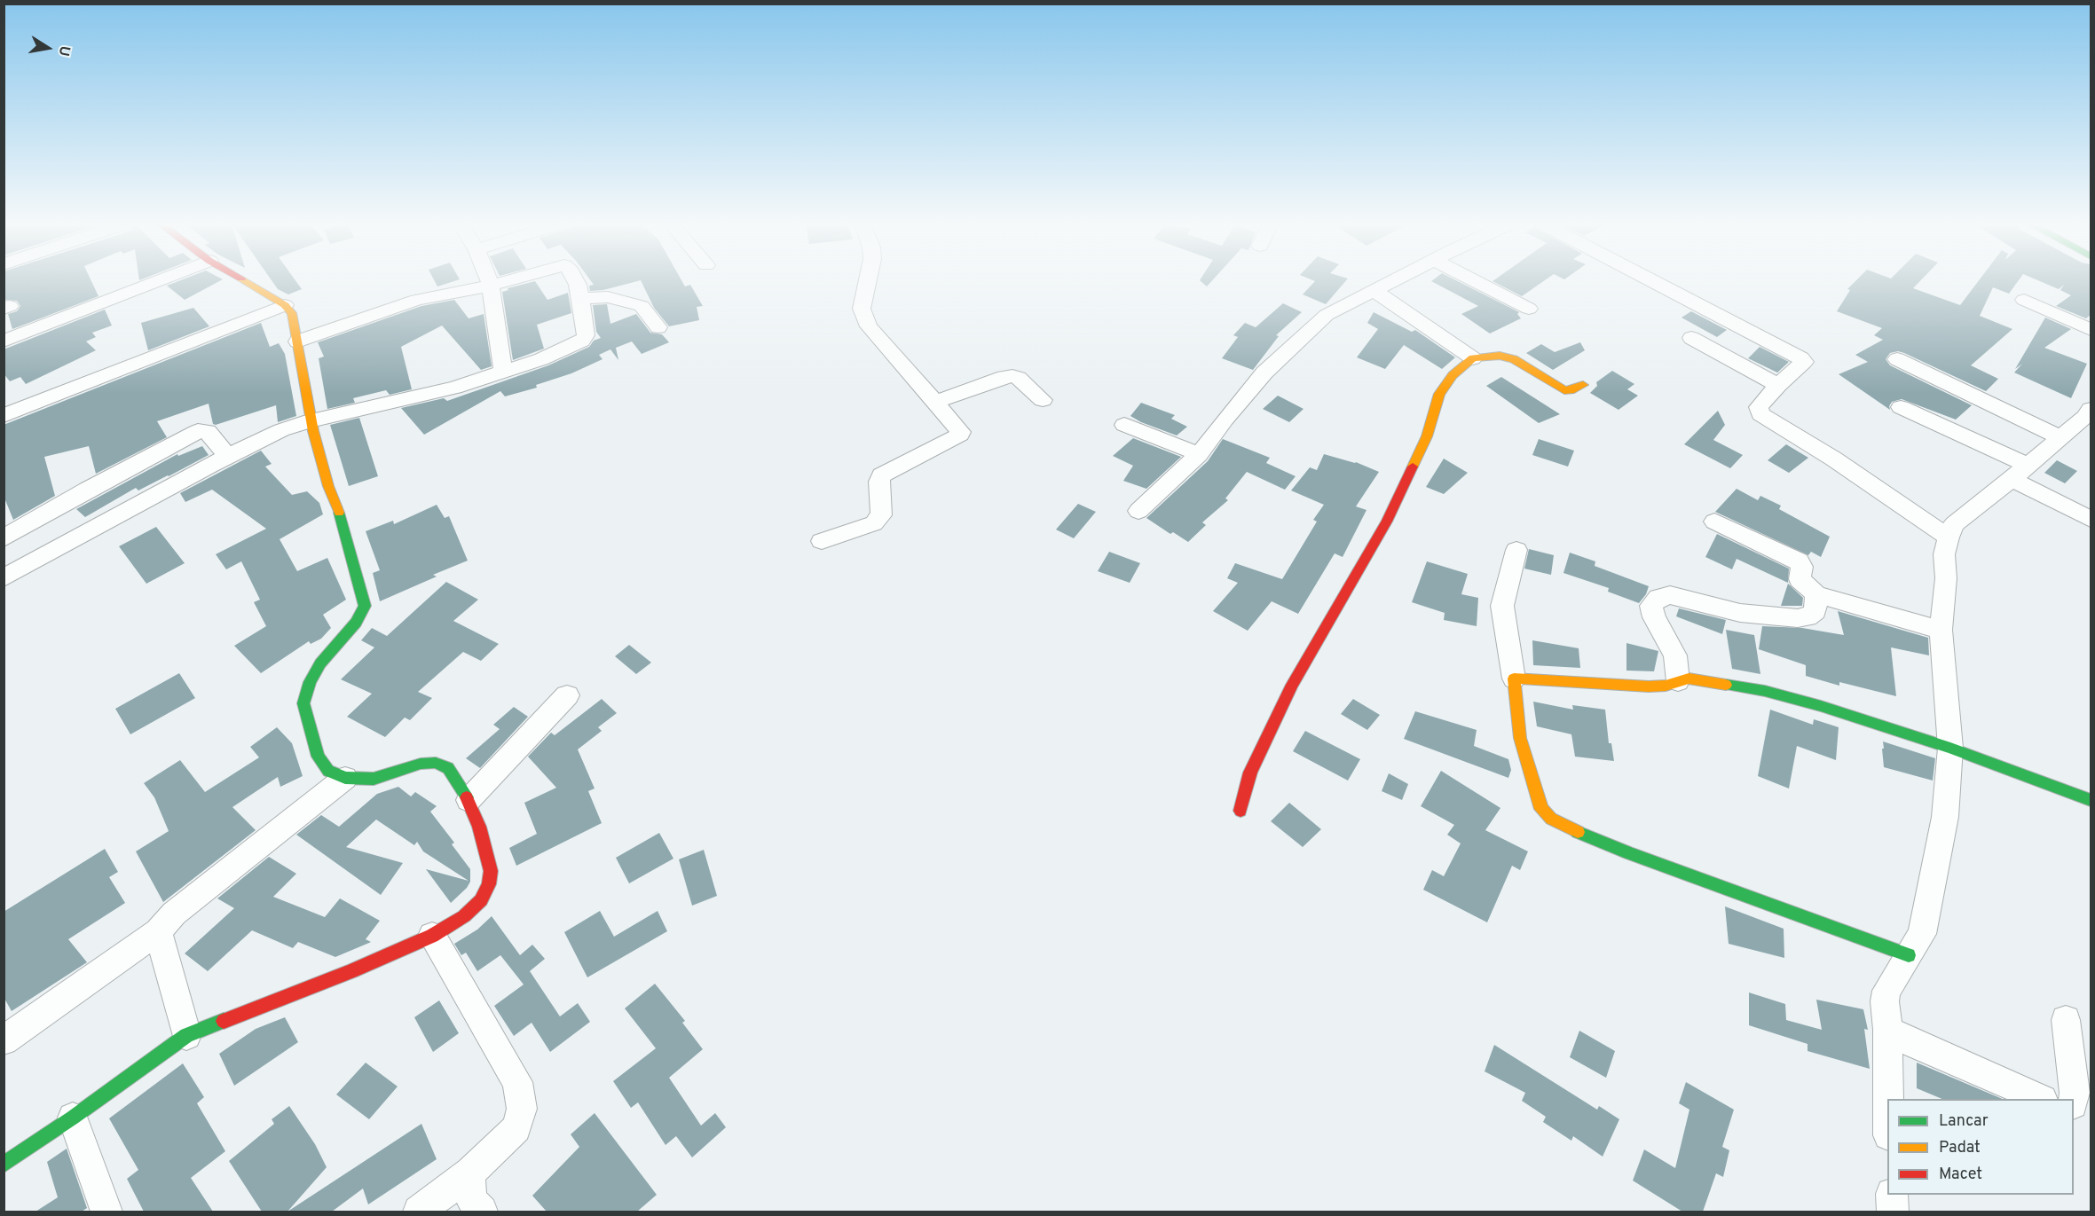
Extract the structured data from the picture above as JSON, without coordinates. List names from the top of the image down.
{
  "legend": ["Lancar", "Padat", "Macet"],
  "north": "right"
}
